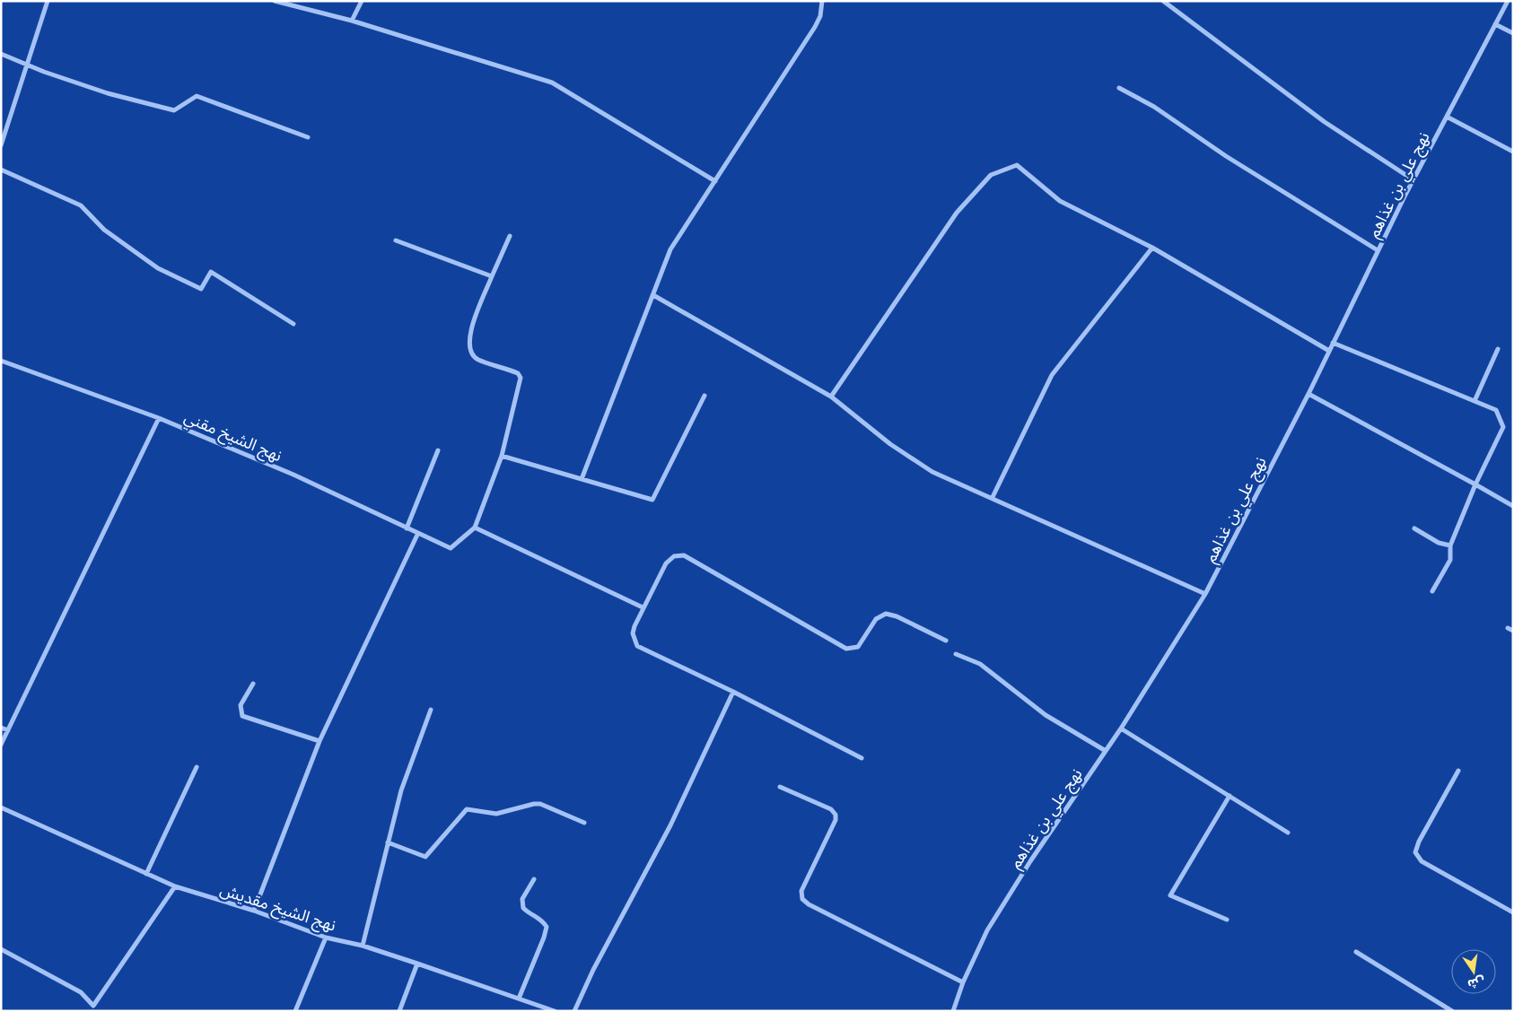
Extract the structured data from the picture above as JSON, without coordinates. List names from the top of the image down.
{
  "streets": {
    "street": ["نهج علي بن غذاهم", "نهج الشيخ مقني", "نهج الشيخ مقديش"]
  },
  "north": "bottom"
}
